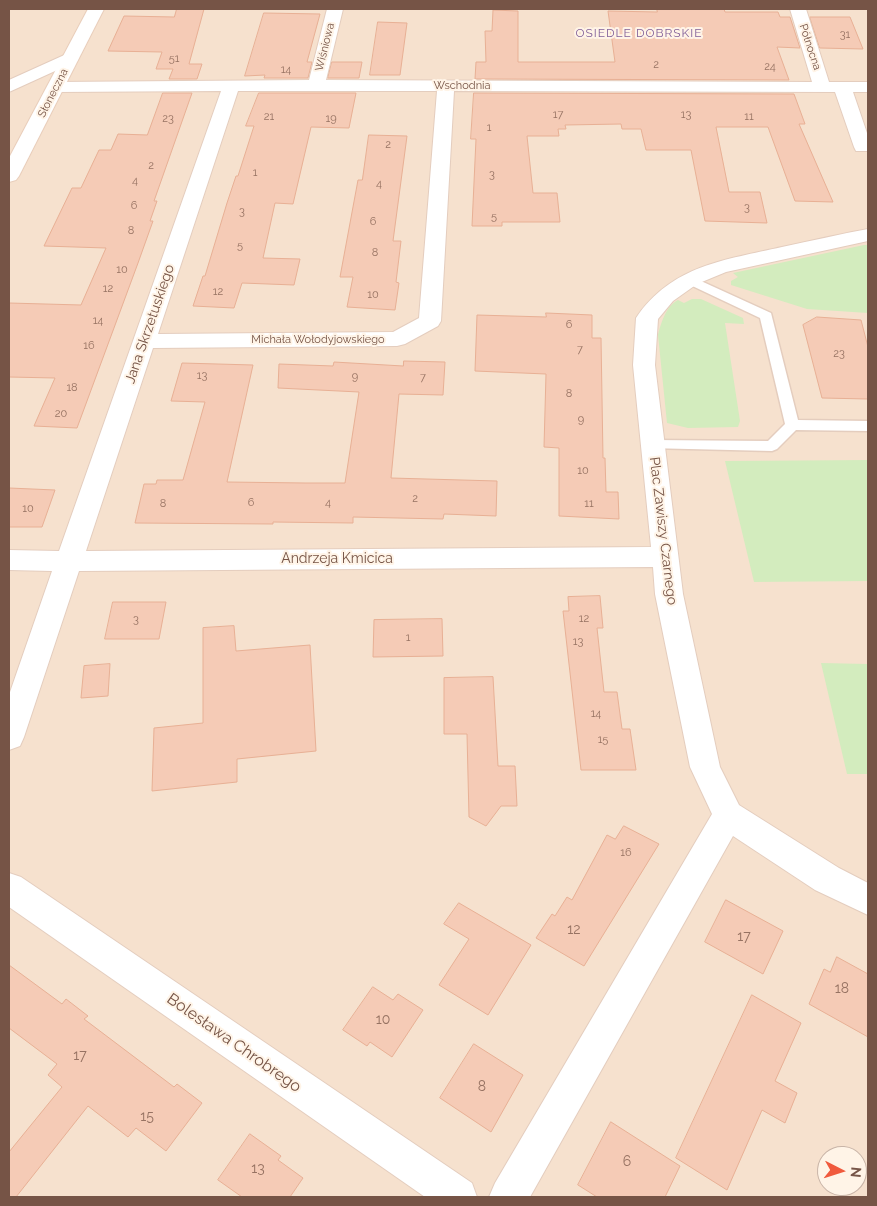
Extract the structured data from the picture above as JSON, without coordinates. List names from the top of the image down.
{
  "streets": {
    "street": [
      "Wiśniowa",
      "Północna",
      "Wschodnia",
      "Słoneczna",
      "Jana Skrzetuskiego",
      "Michała Wołodyjowskiego",
      "Plac Zawiszy Czarnego",
      "Andrzeja Kmicica",
      "Bolesława Chrobrego"
    ]
  },
  "crossings": [
    ["Wiśniowa", "Wschodnia"],
    ["Północna", "Wschodnia"],
    ["Wschodnia", "Słoneczna"],
    ["Wschodnia", "Jana Skrzetuskiego"],
    ["Wschodnia", "Michała Wołodyjowskiego"],
    ["Jana Skrzetuskiego", "Michała Wołodyjowskiego"],
    ["Jana Skrzetuskiego", "Andrzeja Kmicica"],
    ["Plac Zawiszy Czarnego", "Andrzeja Kmicica"]
  ],
  "districts": ["OSIEDLE DOBRSKIE"],
  "house_numbers": [
    "31",
    "51",
    "2",
    "24",
    "14",
    "17",
    "13",
    "21",
    "11",
    "23",
    "19",
    "1",
    "2",
    "2",
    "1",
    "3",
    "4",
    "4",
    "6",
    "3",
    "3",
    "5",
    "6",
    "8",
    "5",
    "8",
    "10",
    "12",
    "12",
    "10",
    "14",
    "6",
    "16",
    "7",
    "23",
    "13",
    "9",
    "7",
    "18",
    "8",
    "20",
    "9",
    "10",
    "2",
    "6",
    "4",
    "8",
    "11",
    "10",
    "12",
    "3",
    "1",
    "13",
    "14",
    "15",
    "16",
    "12",
    "17",
    "18",
    "10",
    "17",
    "8",
    "15",
    "6",
    "13"
  ],
  "north": "right"
}
